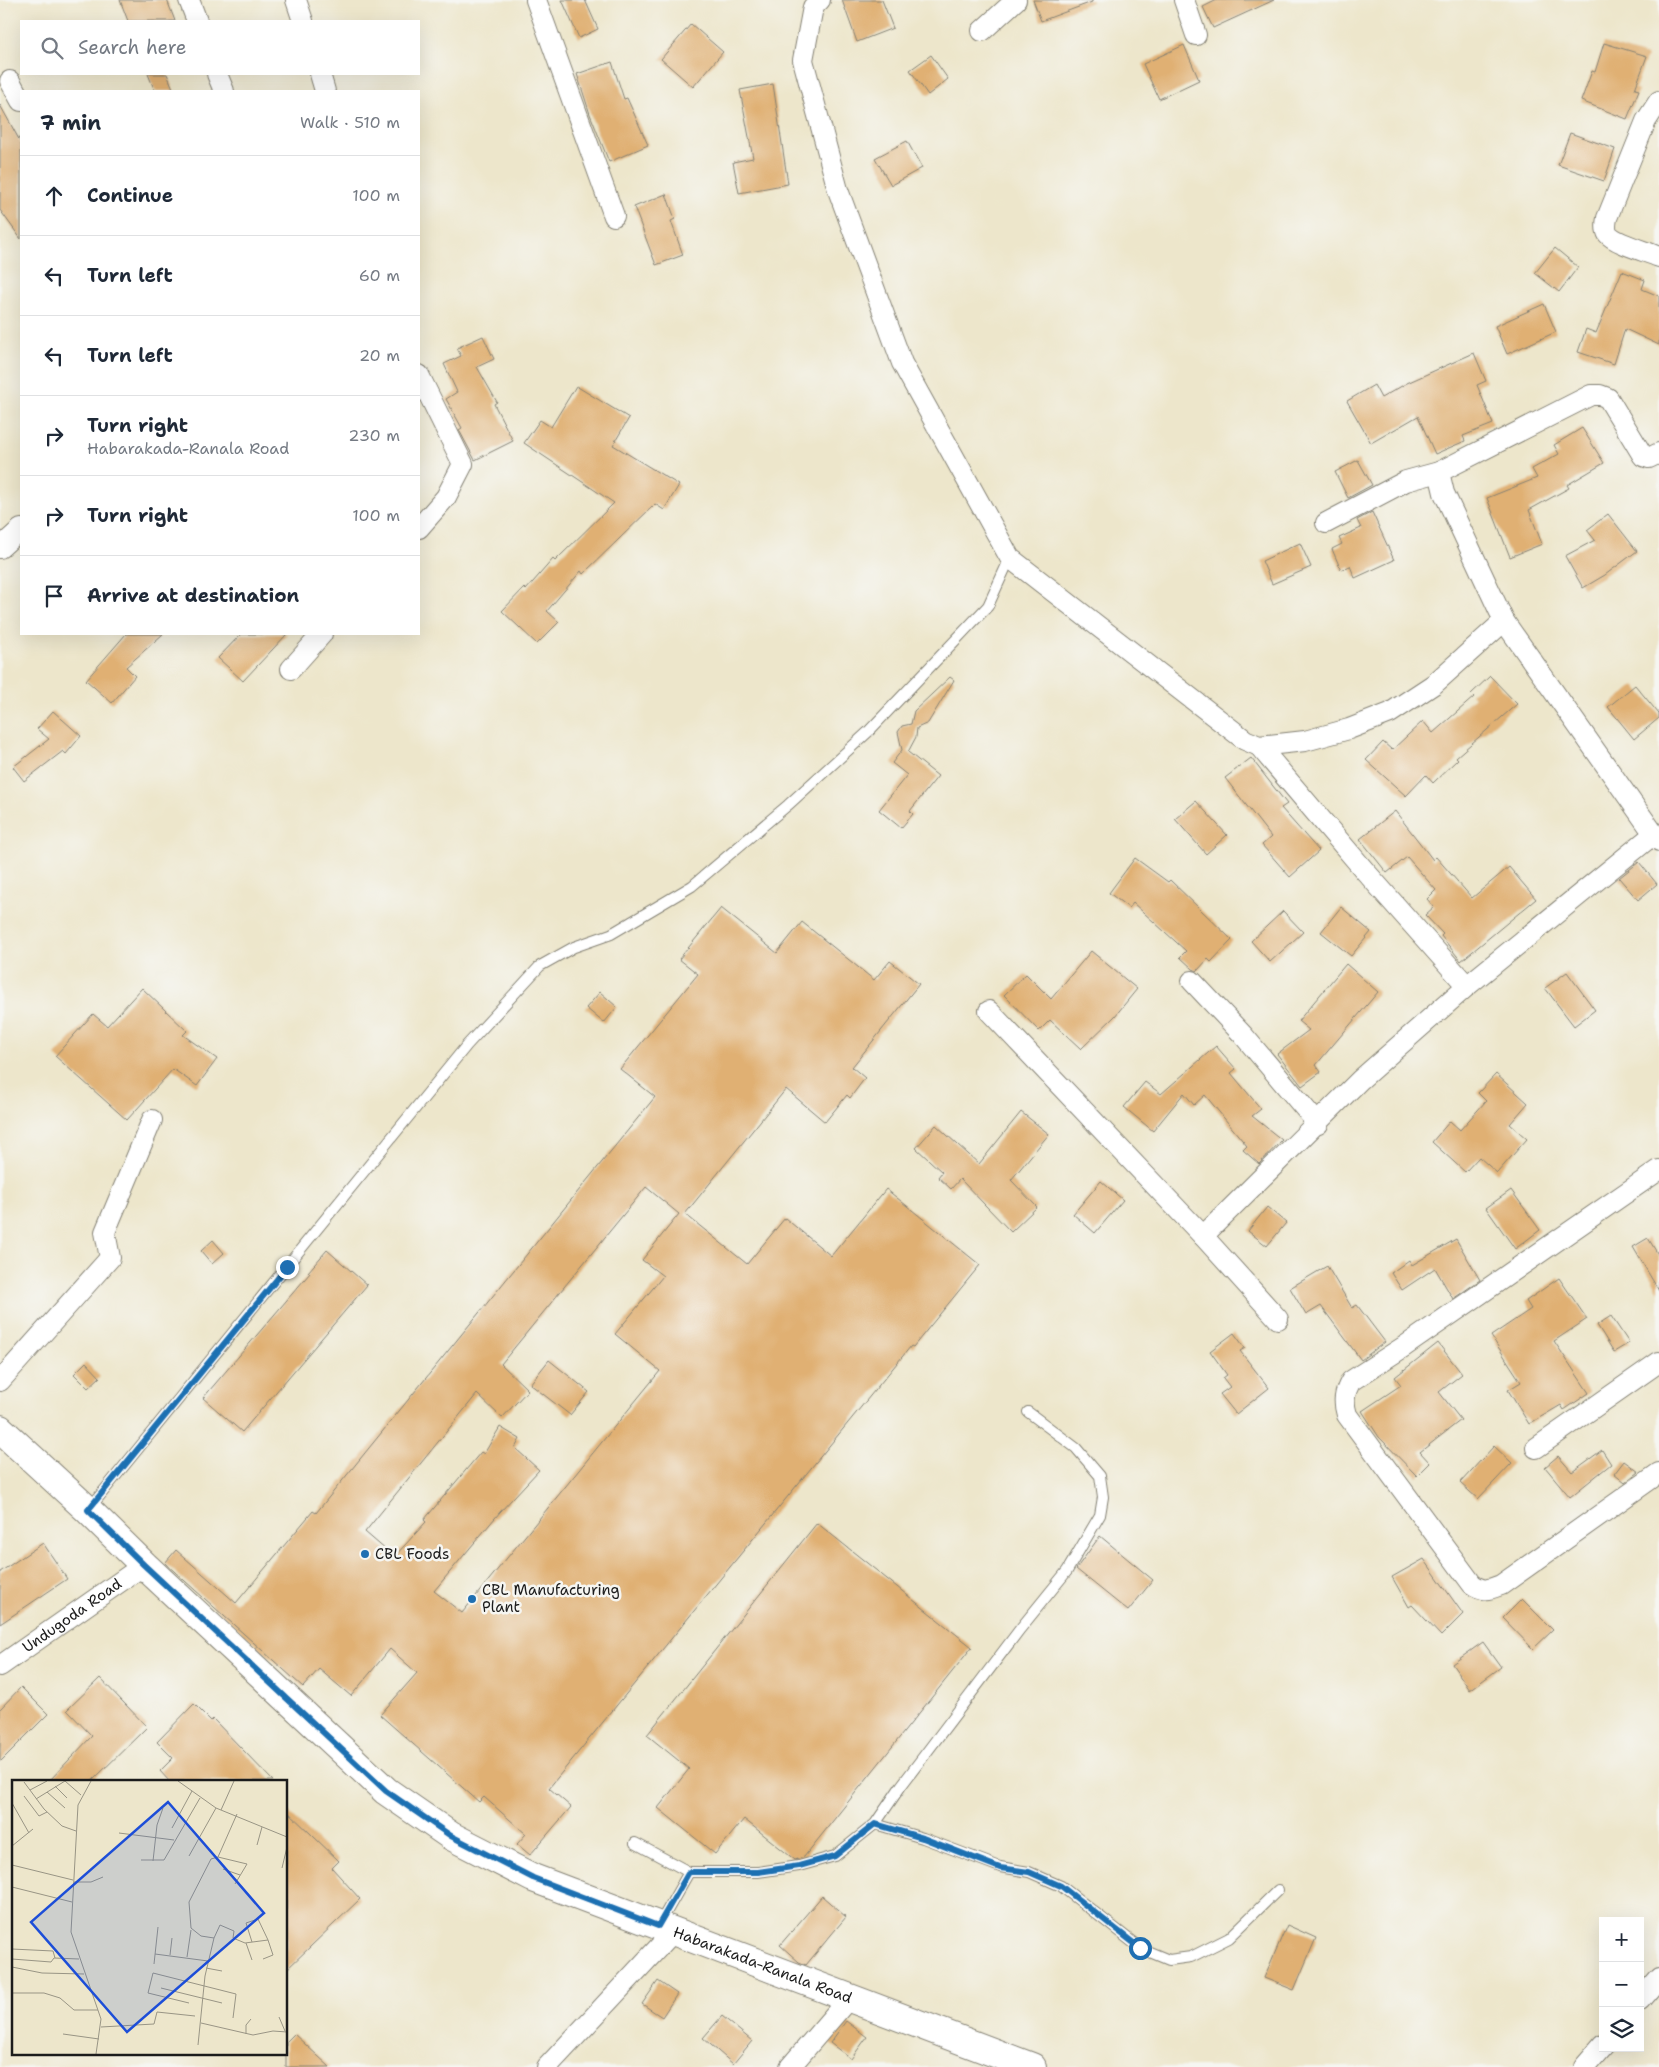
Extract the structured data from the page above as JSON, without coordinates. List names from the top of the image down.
{
  "streets": {
    "main road": ["Habarakada-Ranala Road"],
    "street": ["Undugoda Road"]
  },
  "crossings": [
    ["Undugoda Road", "Habarakada-Ranala Road"]
  ],
  "places": ["CBL Foods", "CBL Manufacturing Plant"],
  "page": {
    "search": "Search here",
    "heading": ["7 min", "Walk · 510 m"],
    "list": [
      ["Continue", "100 m"],
      ["Turn left", "60 m"],
      ["Turn left", "20 m"],
      ["Turn right", "Habarakada-Ranala Road", "230 m"],
      ["Turn right", "100 m"],
      "Arrive at destination"
    ],
    "map_buttons": ["+", "−"]
  }
}
